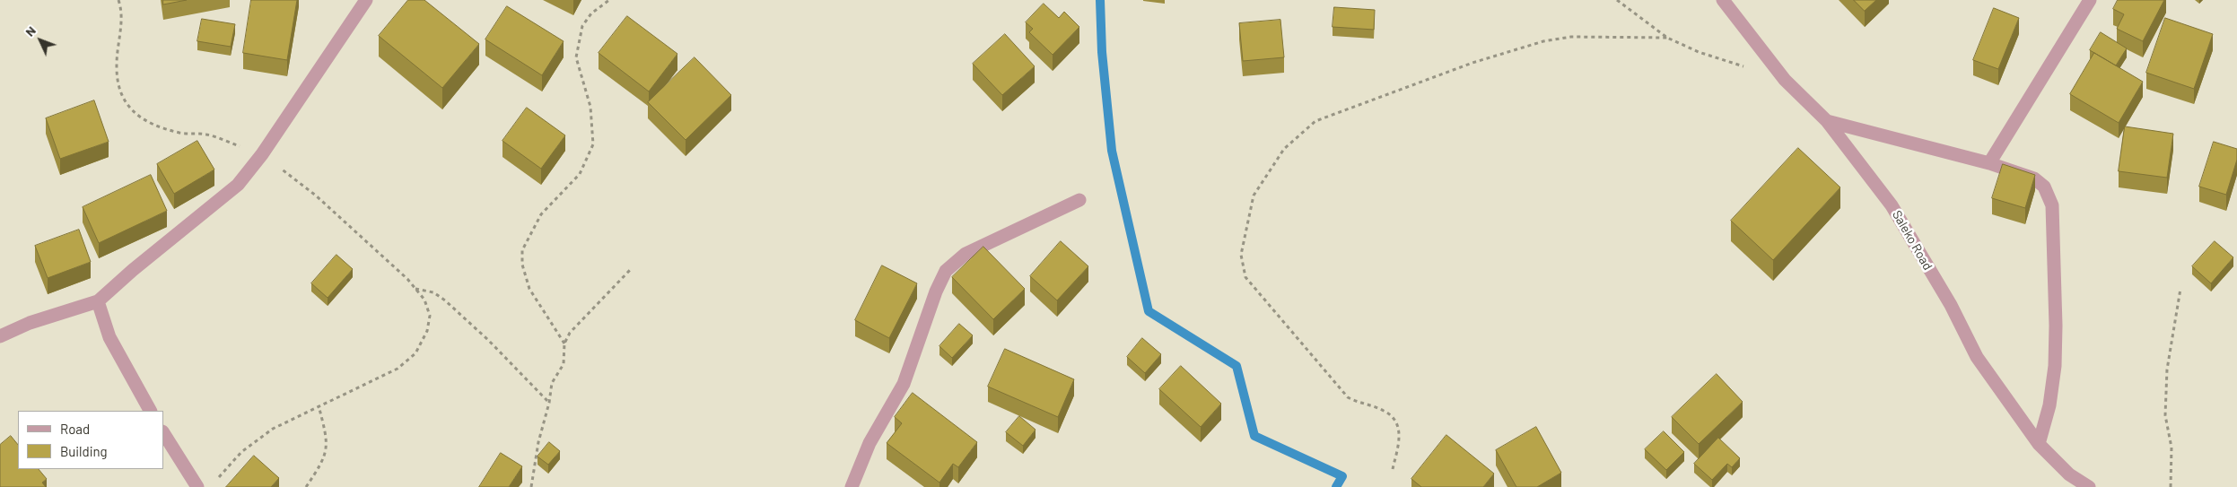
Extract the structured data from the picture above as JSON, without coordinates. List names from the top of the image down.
{
  "streets": {
    "street": ["Saleko Road"]
  },
  "legend": ["Road", "Building"],
  "north": "top left"
}
